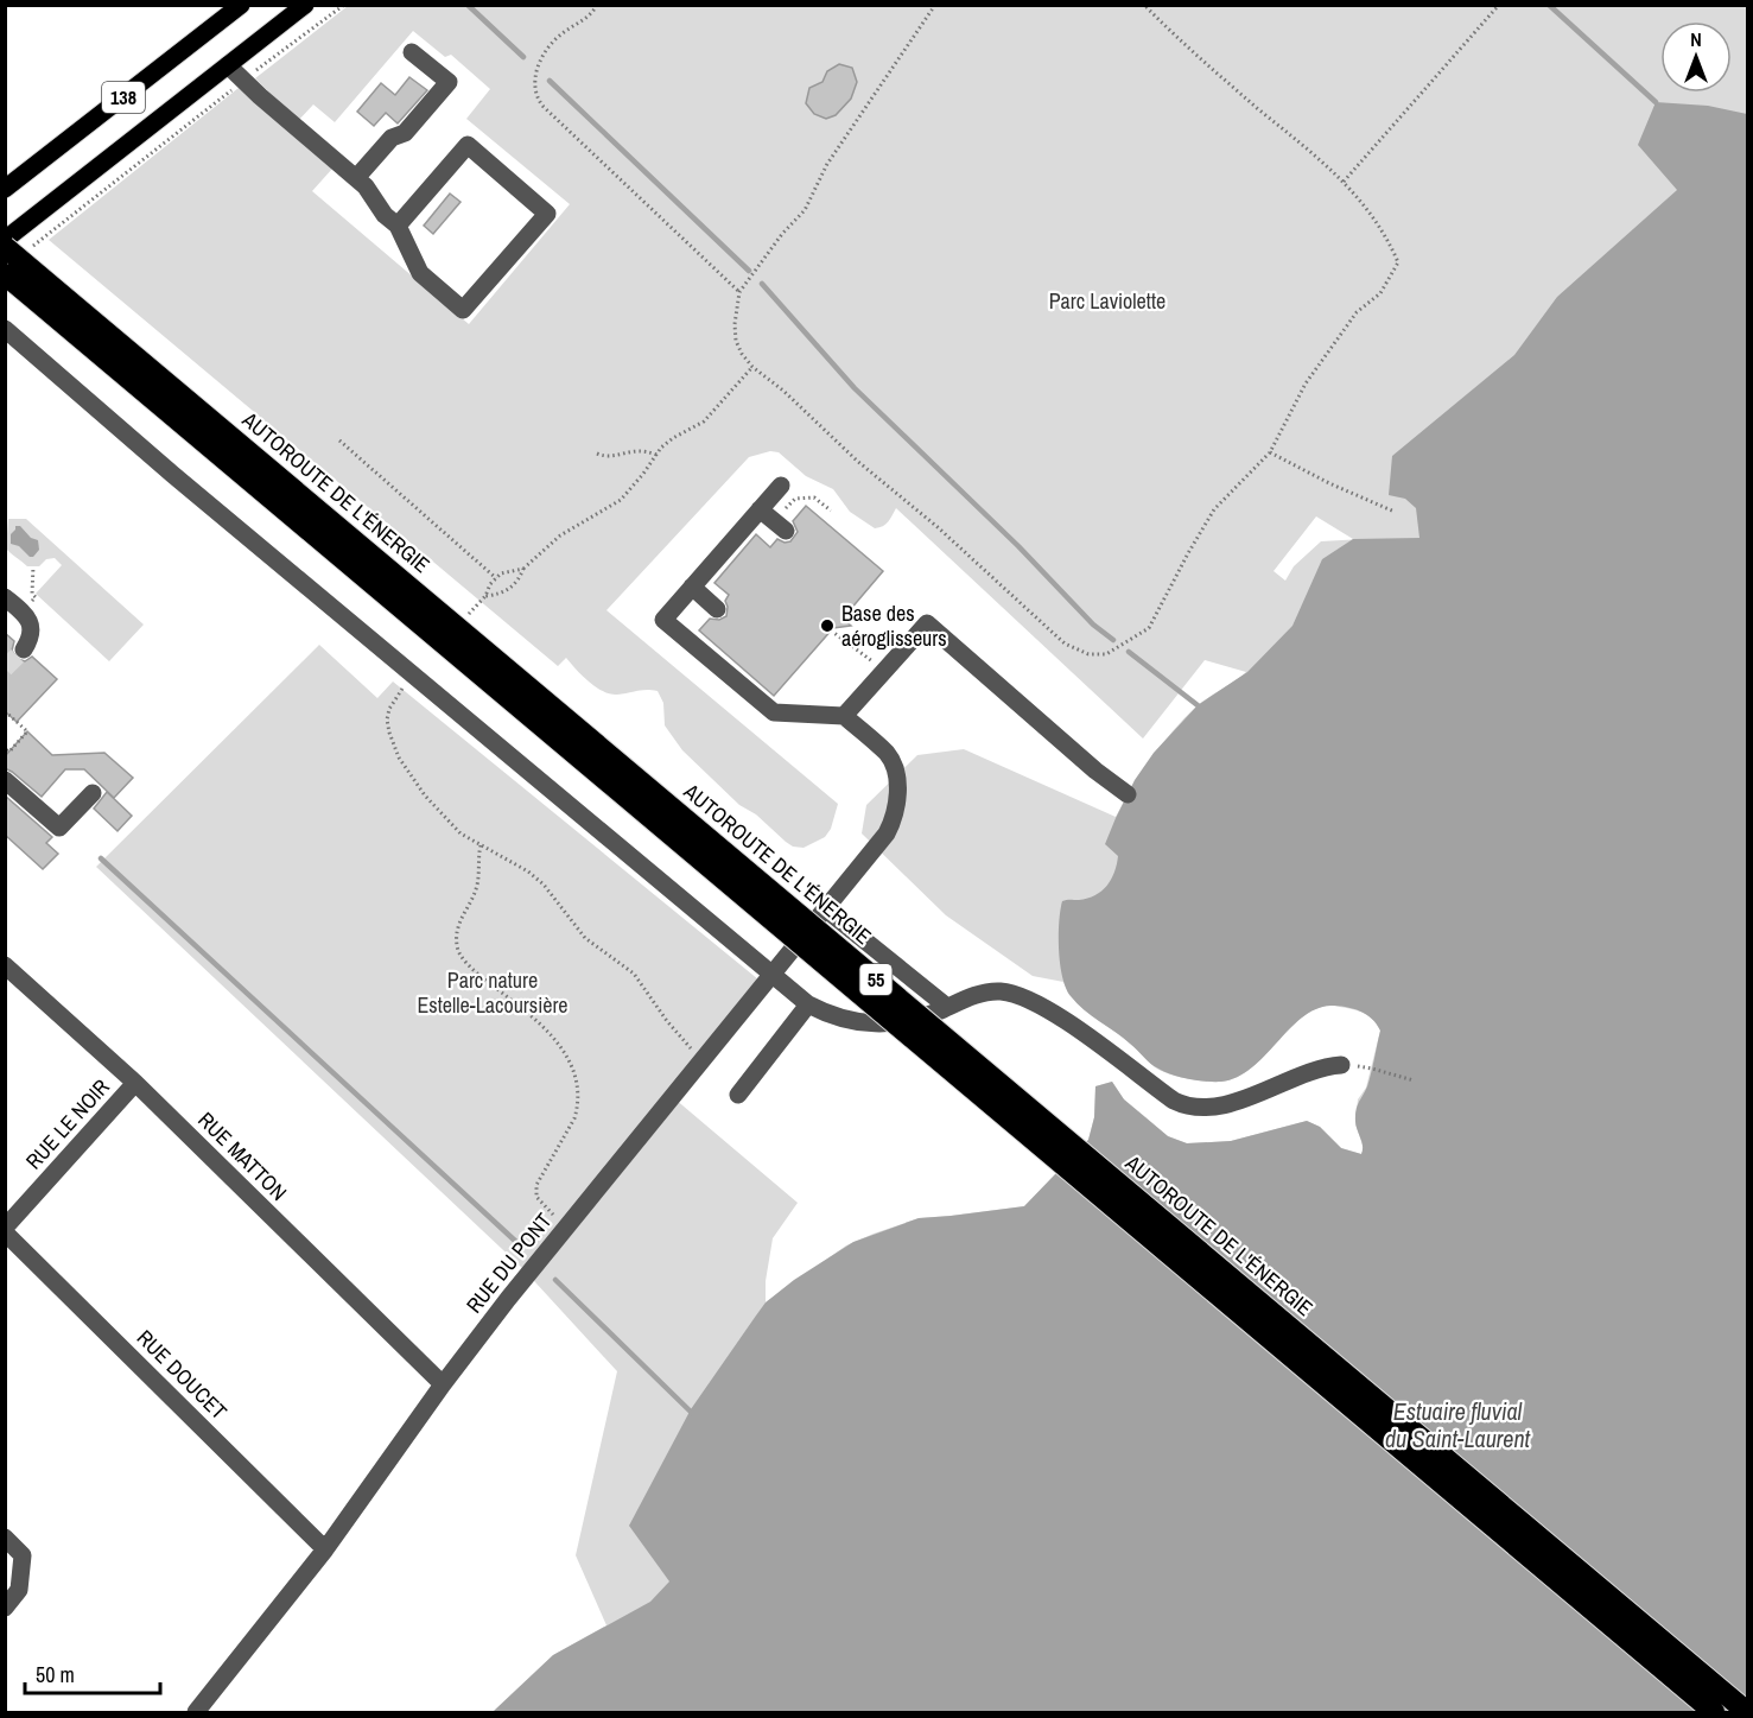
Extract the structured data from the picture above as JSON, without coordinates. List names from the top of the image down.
{
  "streets": {
    "highway": ["AUTOROUTE DE L'ÉNERGIE", "55"],
    "main road": ["138"],
    "street": [
      "RUE LE NOIR",
      "RUE MATTON",
      "RUE DU PONT",
      "RUE DOUCET"
    ]
  },
  "crossings": [
    ["RUE LE NOIR", "RUE MATTON"],
    ["RUE LE NOIR", "RUE DOUCET"],
    ["RUE MATTON", "RUE DU PONT"],
    ["RUE DU PONT", "RUE DOUCET"]
  ],
  "water": ["Estuaire fluvial du Saint-Laurent"],
  "parks": ["Parc Laviolette", "Parc nature Estelle-Lacoursière"],
  "places": ["Base des aéroglisseurs"],
  "scale_bar": "50 m",
  "north": "top"
}
